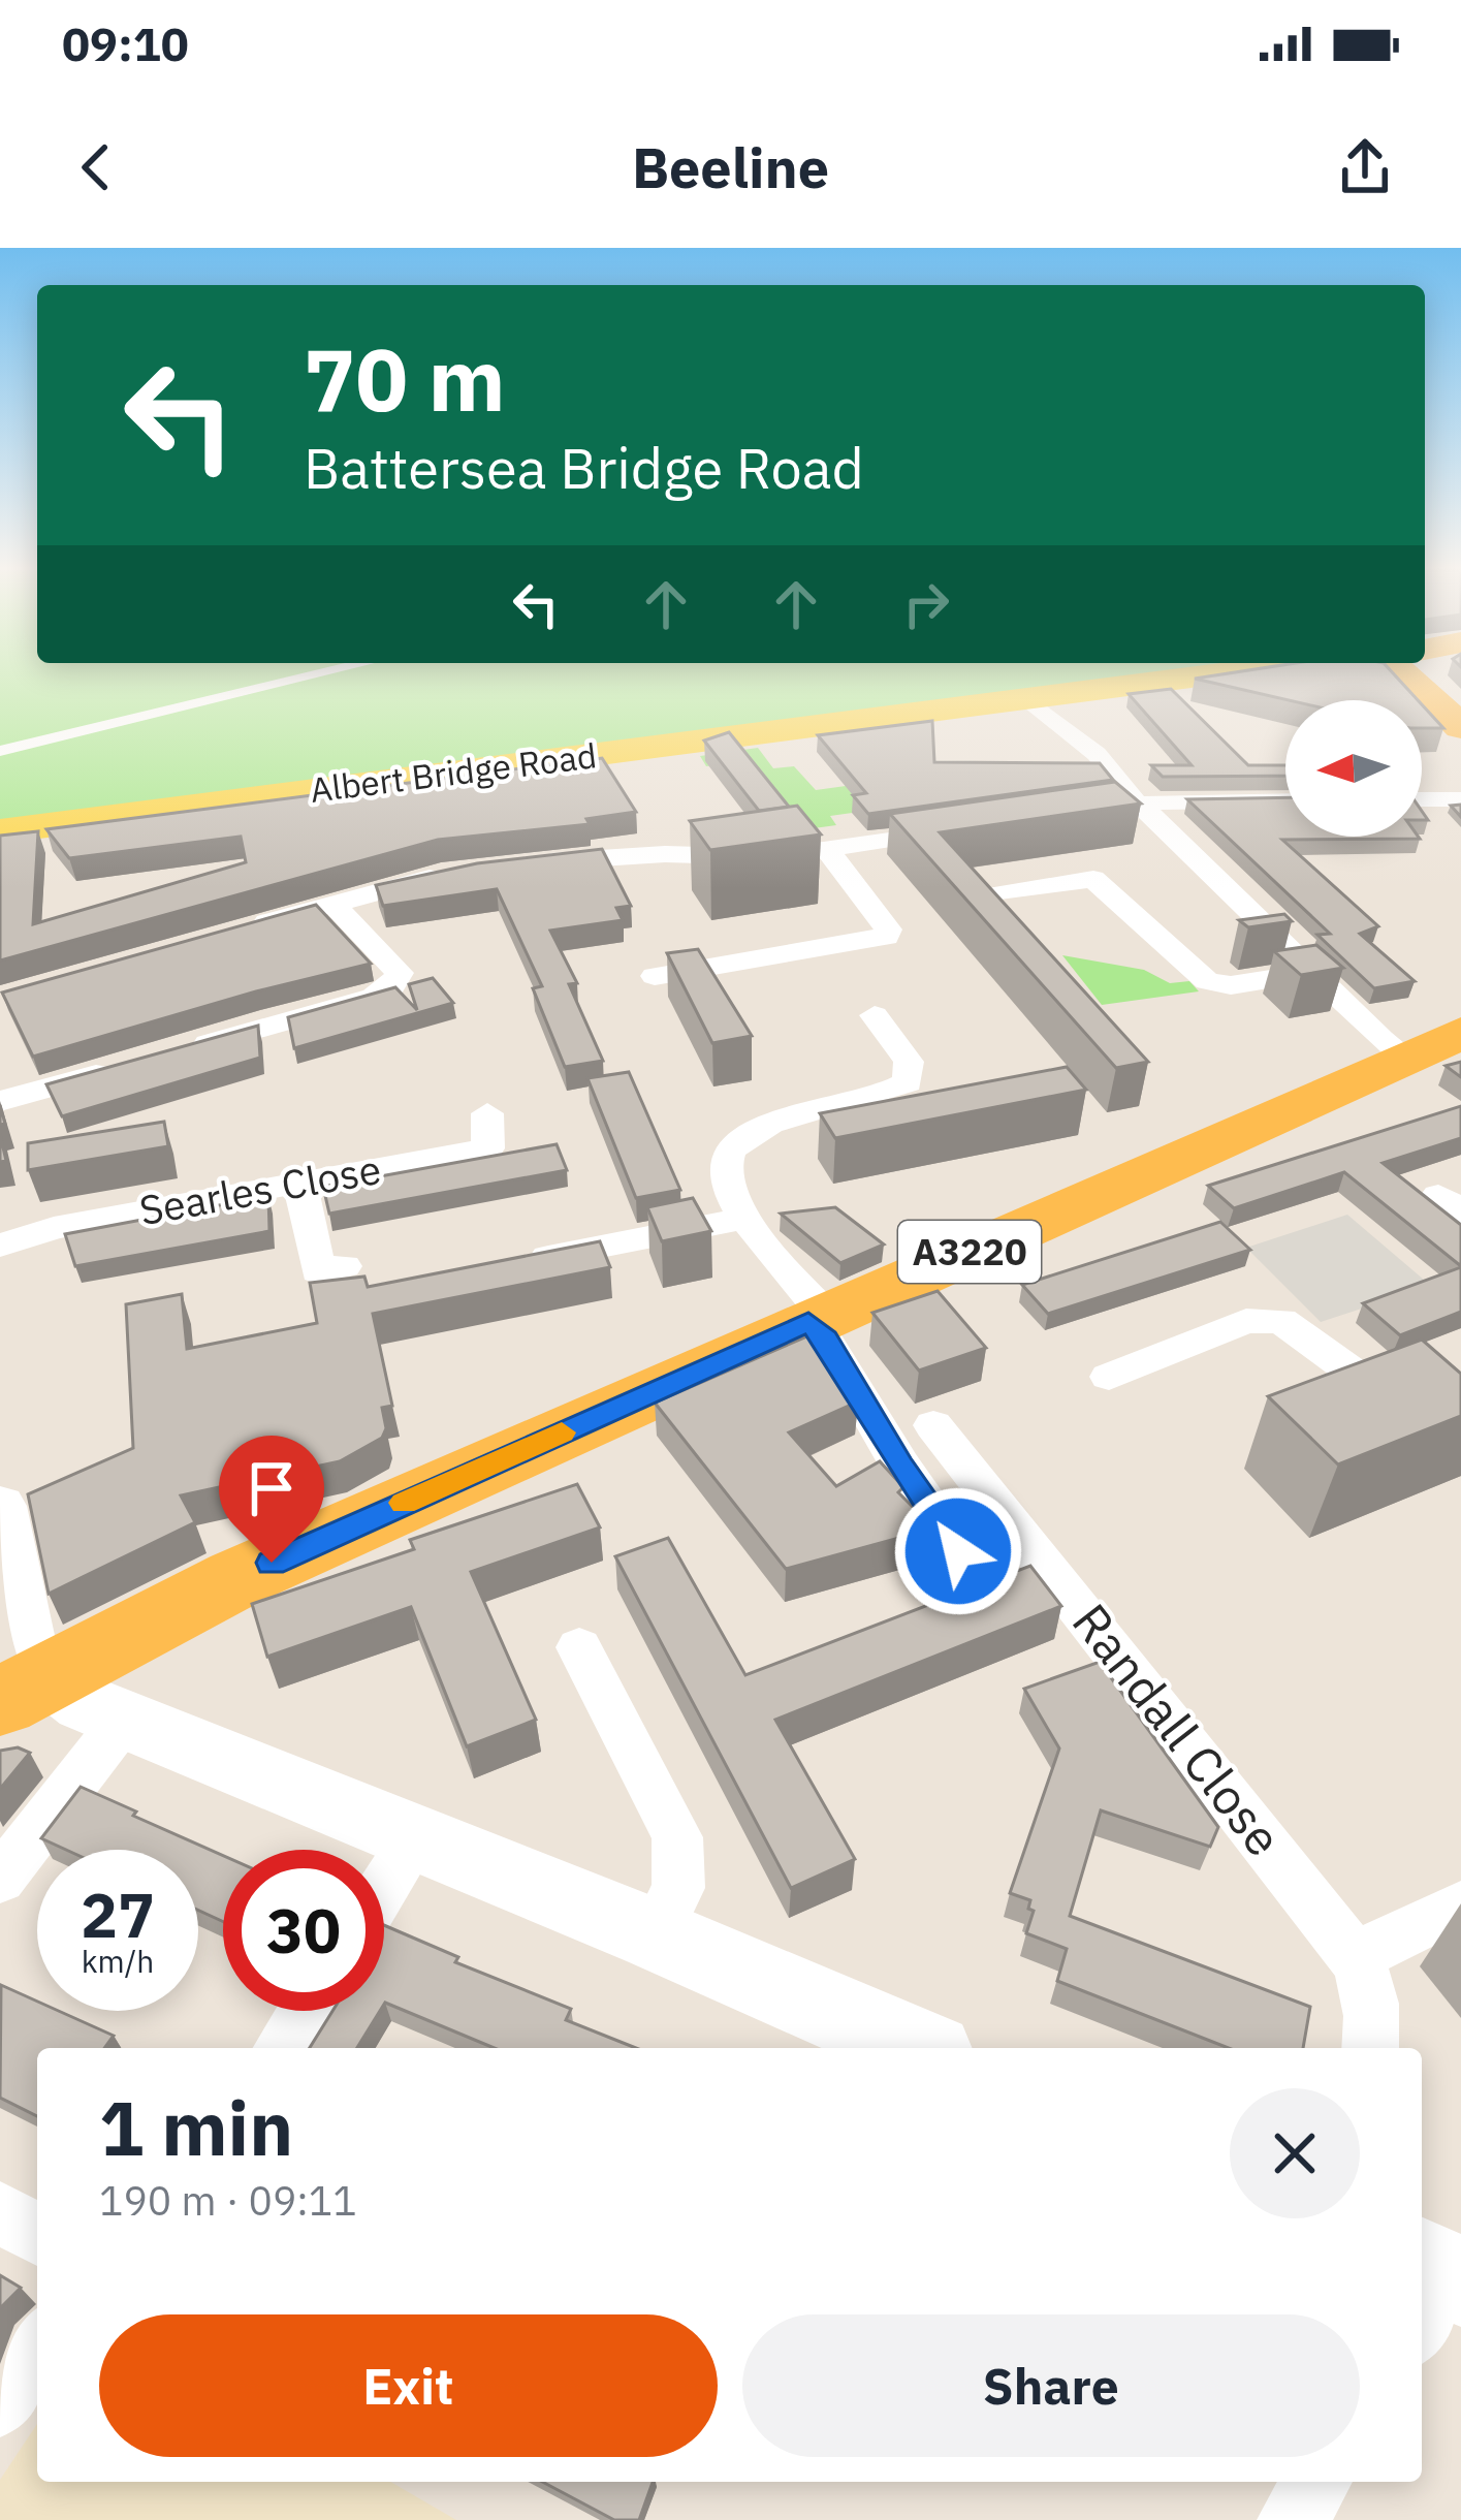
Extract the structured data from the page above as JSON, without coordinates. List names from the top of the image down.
{
  "streets": {
    "highway": ["A3220"],
    "main road": ["Albert Bridge Road"],
    "street": ["Searles Close", "Randall Close"]
  },
  "north": "left",
  "page": {
    "status": "09:10",
    "header": "Beeline",
    "turn": ["70 m", "Battersea Bridge Road"],
    "speed": "27 km/h",
    "limit": "30",
    "heading": ["1 min", "190 m · 09:11"],
    "buttons": ["Exit", "Share"]
  }
}
